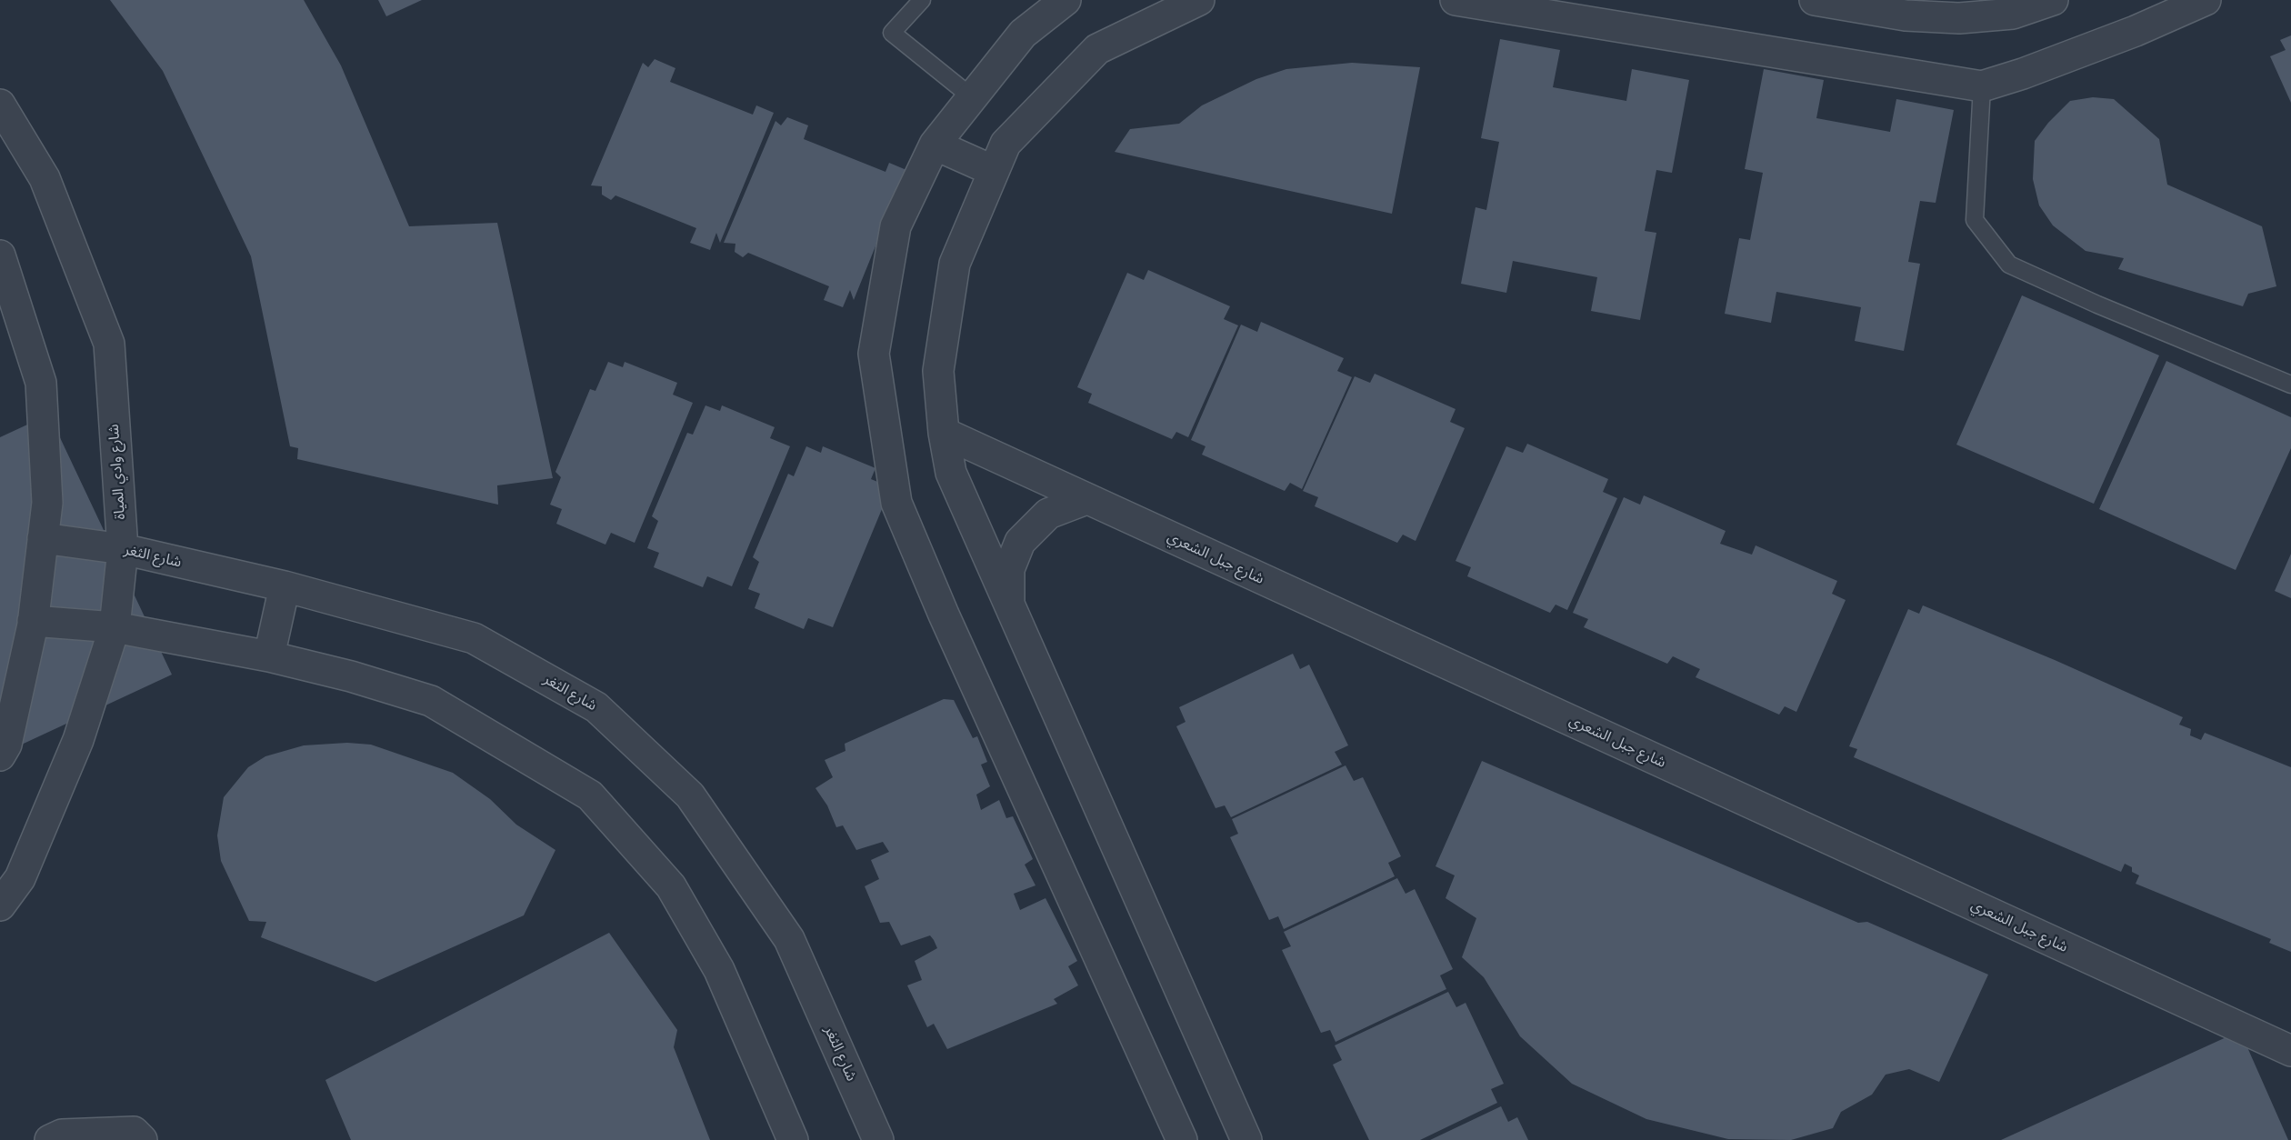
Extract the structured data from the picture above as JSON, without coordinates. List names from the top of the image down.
{
  "streets": {
    "street": ["شارع وادي المياة", "شارع الثغر", "شارع جبل الشعري"]
  },
  "crossings": [
    ["شارع وادي المياة", "شارع الثغر"]
  ]
}
